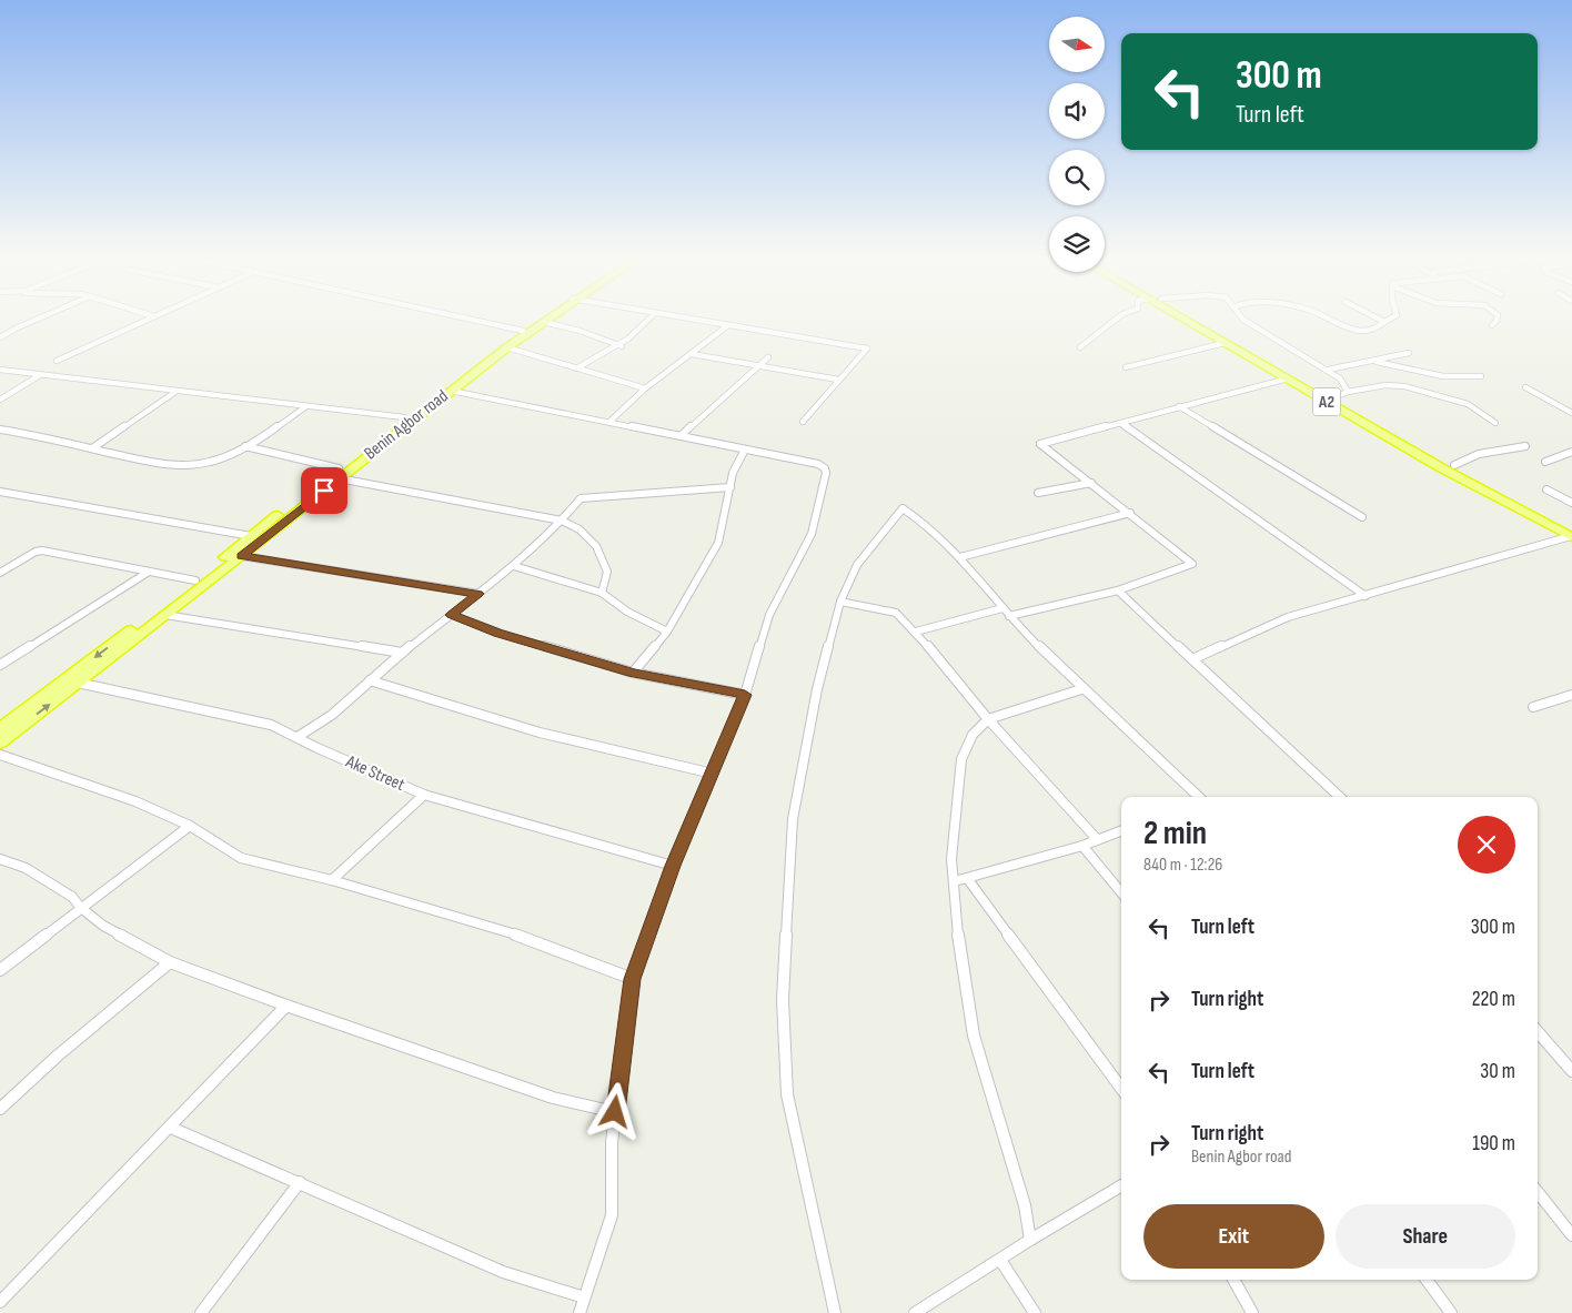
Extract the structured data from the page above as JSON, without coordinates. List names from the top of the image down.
{
  "streets": {
    "highway": ["A2", "Benin Agbor road"],
    "street": ["Ake Street"]
  },
  "crossings": [
    ["Benin Agbor road", "Ake Street"]
  ],
  "north": "right",
  "page": {
    "turn": ["300 m", "Turn left"],
    "heading": ["2 min", "840 m · 12:26"],
    "list": [
      {
        "name": "Turn left",
        "value": "300 m"
      },
      {
        "name": "Turn right",
        "value": "220 m"
      },
      {
        "name": "Turn left",
        "value": "30 m"
      },
      {
        "name": "Turn right",
        "note": "Benin Agbor road",
        "value": "190 m"
      }
    ],
    "buttons": ["Exit", "Share"]
  }
}
